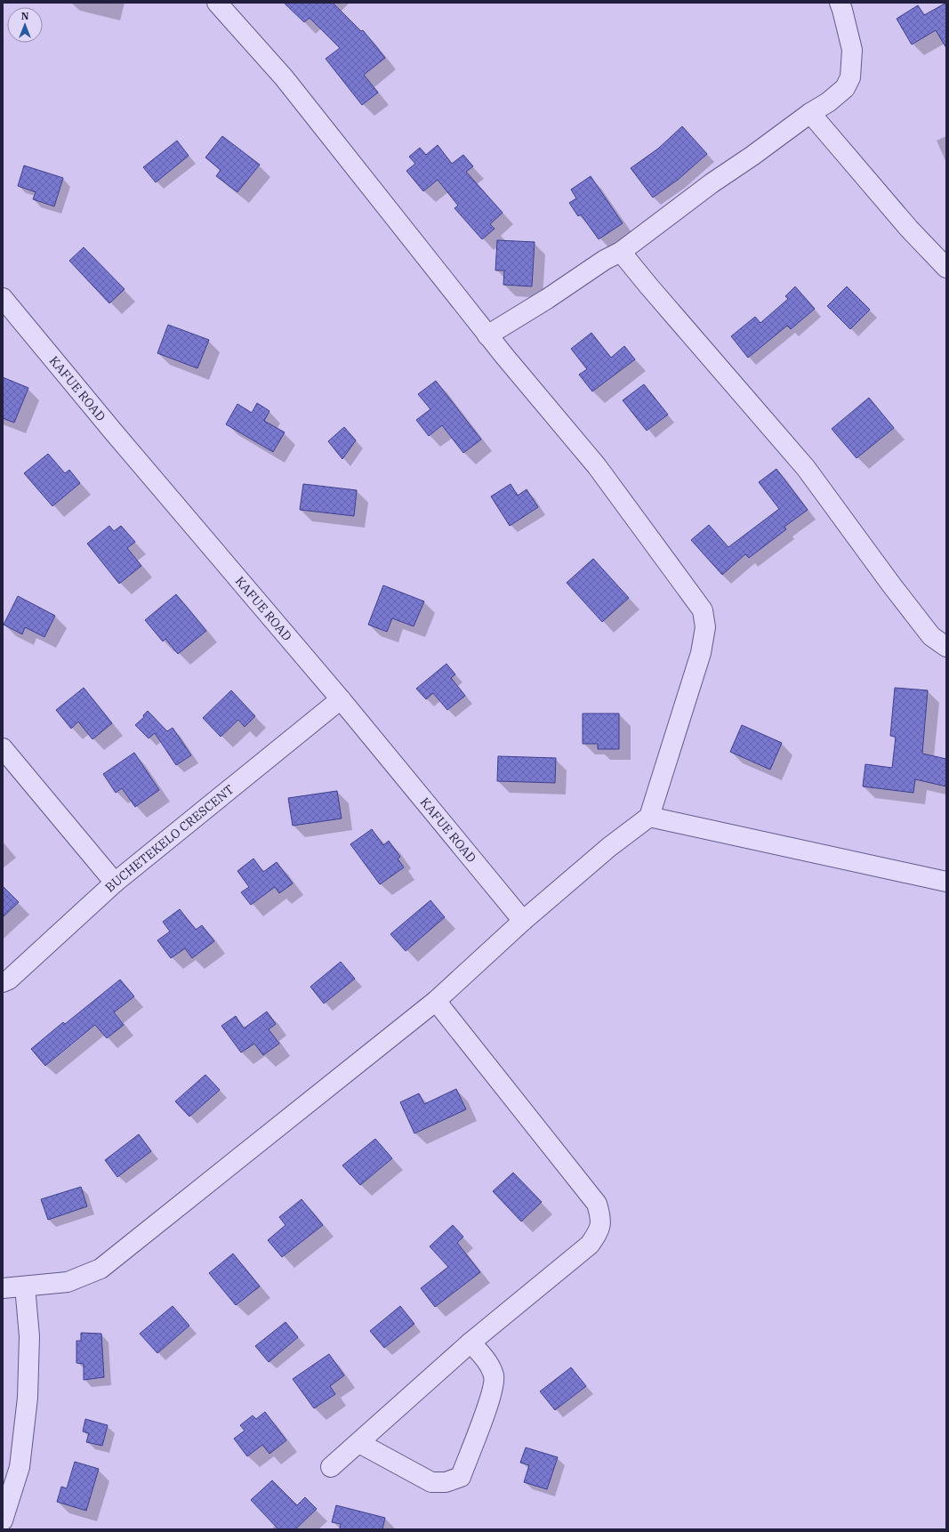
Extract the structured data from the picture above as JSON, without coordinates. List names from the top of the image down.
{
  "streets": {
    "street": ["KAFUE ROAD", "BUCHETEKELO CRESCENT"]
  },
  "crossings": [
    ["KAFUE ROAD", "BUCHETEKELO CRESCENT"]
  ],
  "north": "top"
}
